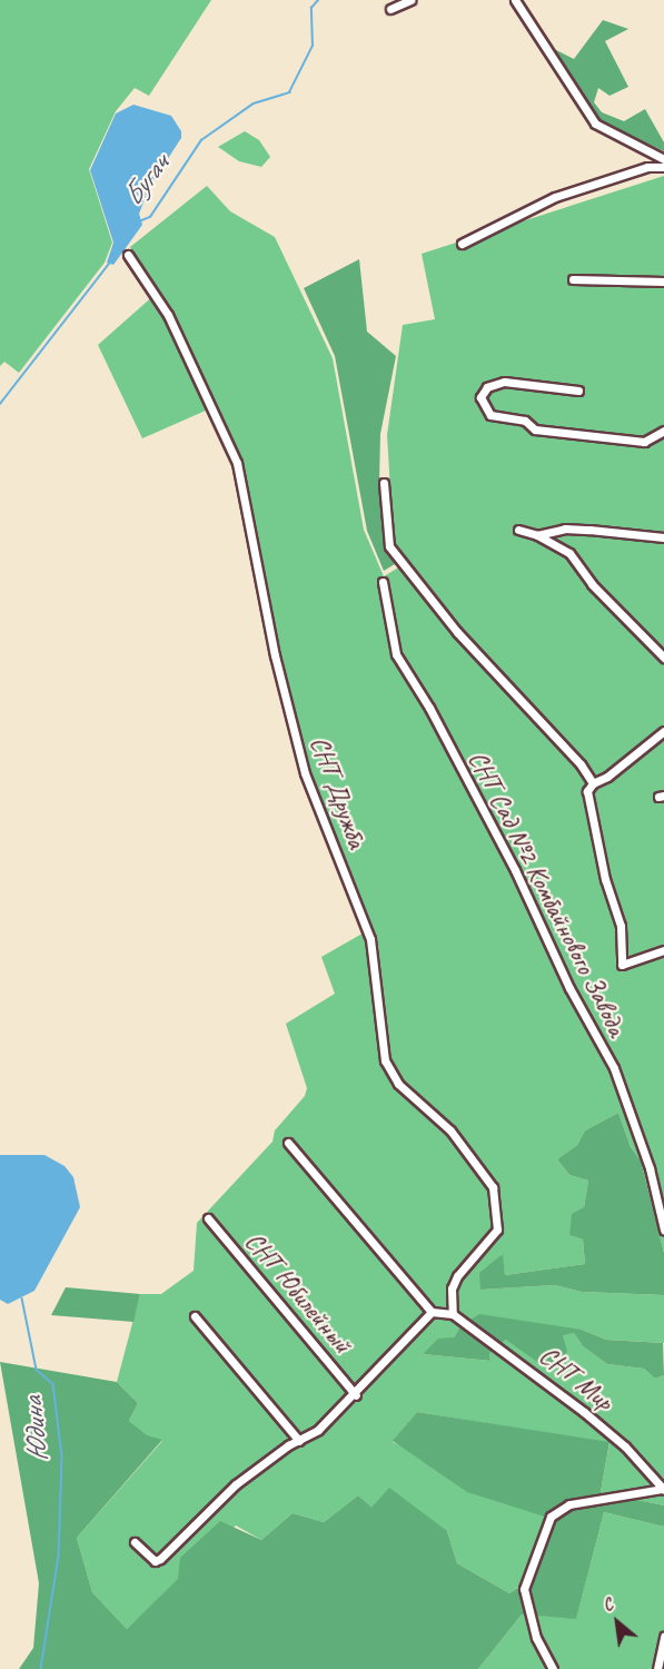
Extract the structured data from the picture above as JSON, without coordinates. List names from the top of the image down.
{
  "streets": {
    "street": [
      "СНТ Дружба",
      "СНТ Сад №2 Комбайнового Завода",
      "СНТ Юбилейный",
      "СНТ Мир"
    ]
  },
  "crossings": [
    ["СНТ Дружба", "СНТ Мир"]
  ],
  "water": ["Бугач", "Юдина"],
  "north": "top left"
}
